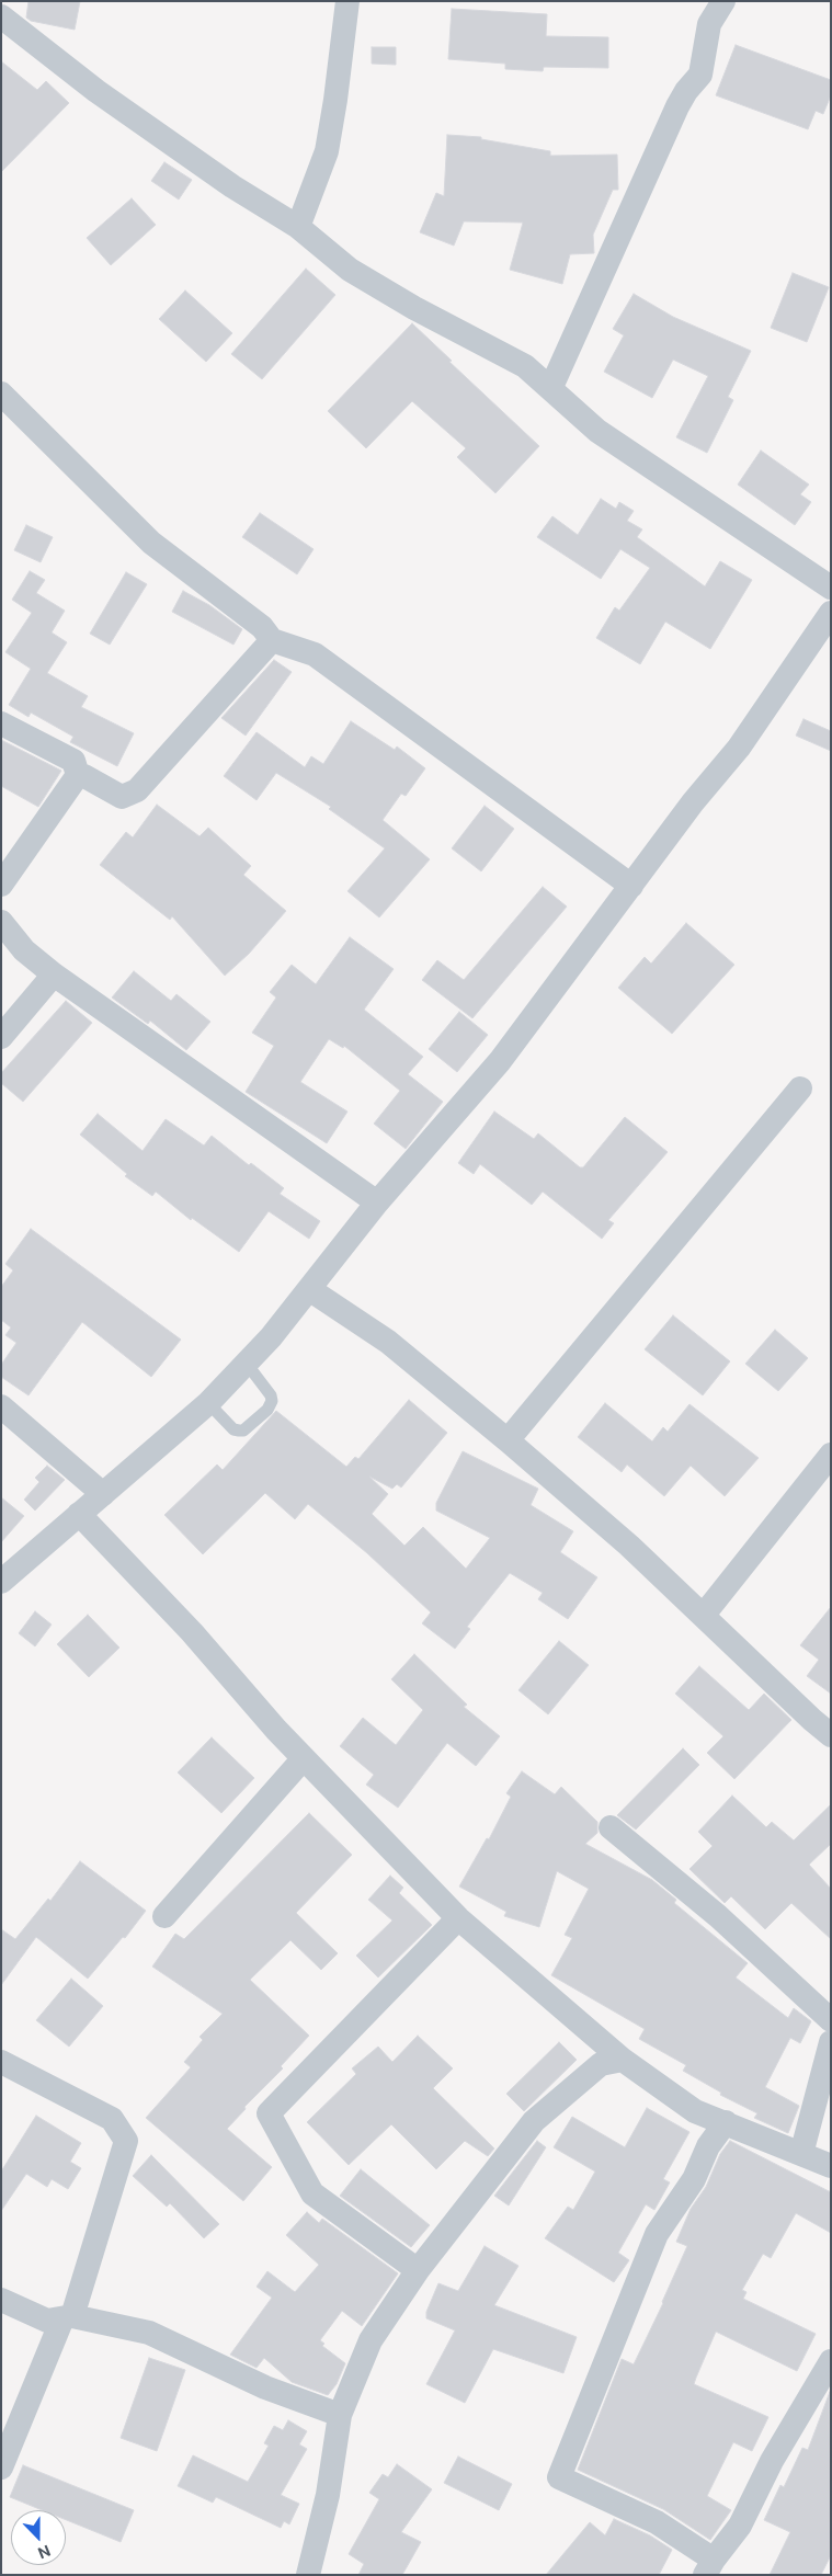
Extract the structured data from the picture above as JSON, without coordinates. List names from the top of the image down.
{
  "north": "bottom"
}
